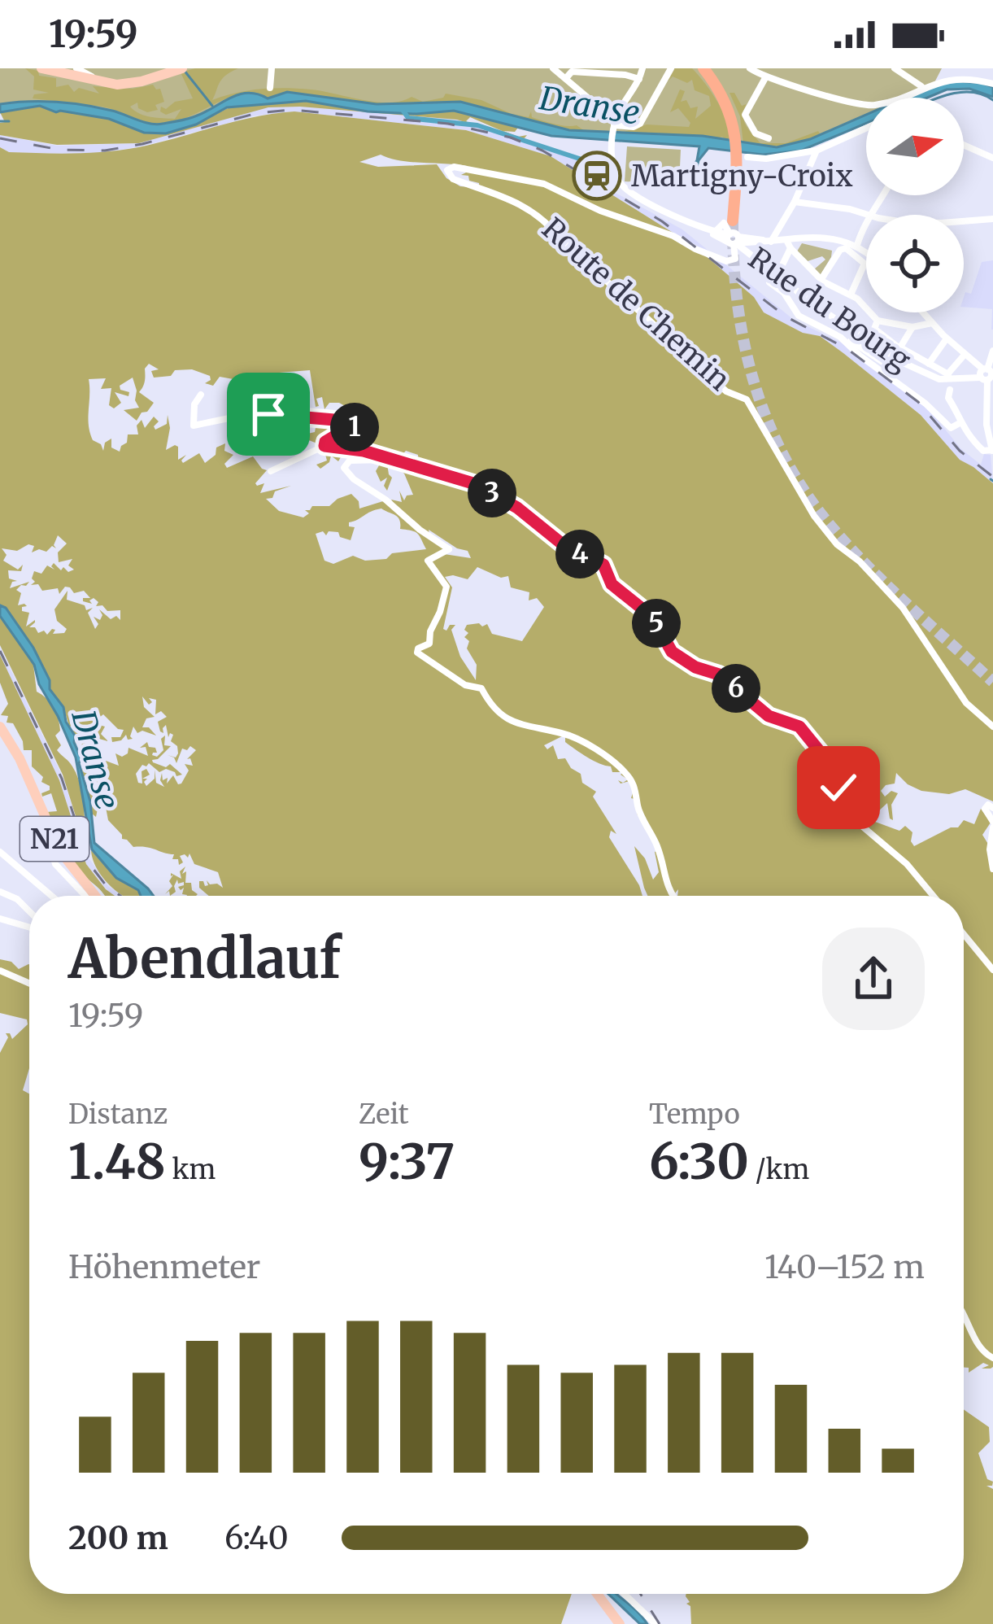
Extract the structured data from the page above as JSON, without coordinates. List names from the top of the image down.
{
  "streets": {
    "main road": ["N21"],
    "street": ["Route de Chemin", "Rue du Bourg"]
  },
  "crossings": [
    ["Route de Chemin", "Rue du Bourg"]
  ],
  "water": ["Dranse"],
  "places": {
    "station": ["Martigny-Croix"]
  },
  "north": "right",
  "page": {
    "status": "19:59",
    "pins": [
      "1",
      "3",
      "4",
      "5",
      "6"
    ],
    "heading": ["Abendlauf", "19:59"],
    "stats": [
      ["Distanz", "1.48 km"],
      ["Zeit", "9:37"],
      ["Tempo", "6:30 /km"]
    ],
    "chart": ["Höhenmeter", "140–152 m"],
    "list": [
      {
        "name": "200 m",
        "note": "6:40"
      }
    ]
  }
}
